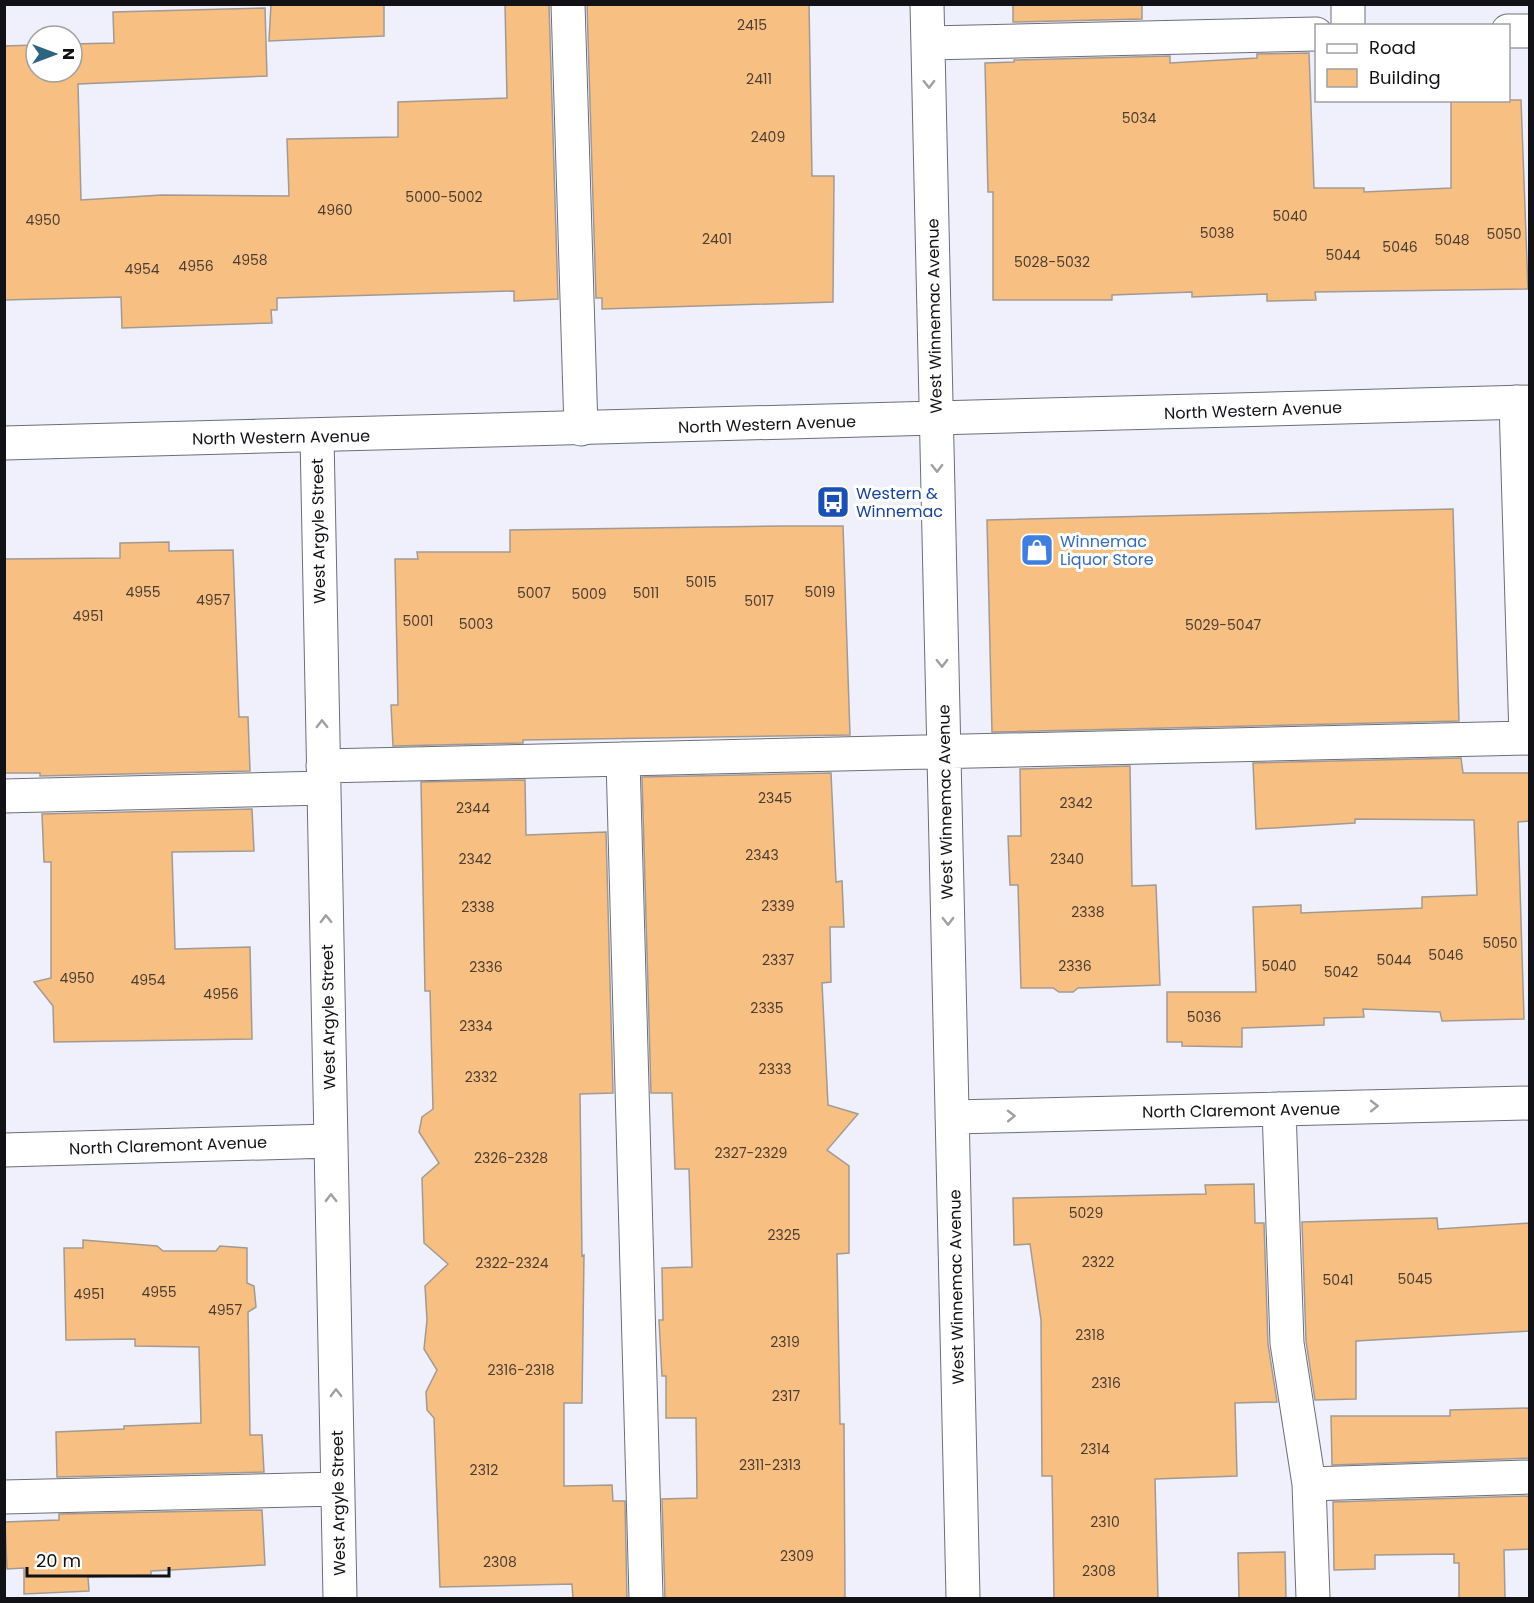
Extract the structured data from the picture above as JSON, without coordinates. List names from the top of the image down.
{
  "streets": {
    "street": [
      "West Winnemac Avenue",
      "North Western Avenue",
      "West Argyle Street",
      "North Claremont Avenue"
    ]
  },
  "crossings": [
    ["West Winnemac Avenue", "North Western Avenue"],
    ["West Winnemac Avenue", "North Claremont Avenue"],
    ["North Western Avenue", "West Argyle Street"],
    ["West Argyle Street", "North Claremont Avenue"]
  ],
  "one_way": ["West Winnemac Avenue", "West Argyle Street", "North Claremont Avenue"],
  "places": {
    "bus stop": ["Western & Winnemac"],
    "shop": ["Winnemac Liquor Store"]
  },
  "house_numbers": [
    "2415",
    "2411",
    "5034",
    "2409",
    "5000-5002",
    "4960",
    "5040",
    "4950",
    "5038",
    "5050",
    "2401",
    "5048",
    "5046",
    "5044",
    "4958",
    "5028-5032",
    "4956",
    "4954",
    "5015",
    "4955",
    "5019",
    "5007",
    "5011",
    "5009",
    "4957",
    "5017",
    "4951",
    "5001",
    "5003",
    "5029-5047",
    "2345",
    "2342",
    "2344",
    "2343",
    "2342",
    "2340",
    "2339",
    "2338",
    "2338",
    "5050",
    "5046",
    "2337",
    "5044",
    "2336",
    "5040",
    "2336",
    "5042",
    "4950",
    "4954",
    "4956",
    "2335",
    "5036",
    "2334",
    "2333",
    "2332",
    "2327-2329",
    "2326-2328",
    "5029",
    "2325",
    "2322",
    "2322-2324",
    "5045",
    "5041",
    "4955",
    "4951",
    "4957",
    "2318",
    "2319",
    "2316-2318",
    "2316",
    "2317",
    "2314",
    "2311-2313",
    "2312",
    "2310",
    "2309",
    "2308",
    "2308"
  ],
  "legend": ["Road", "Building"],
  "scale_bar": "20 m",
  "north": "right"
}
